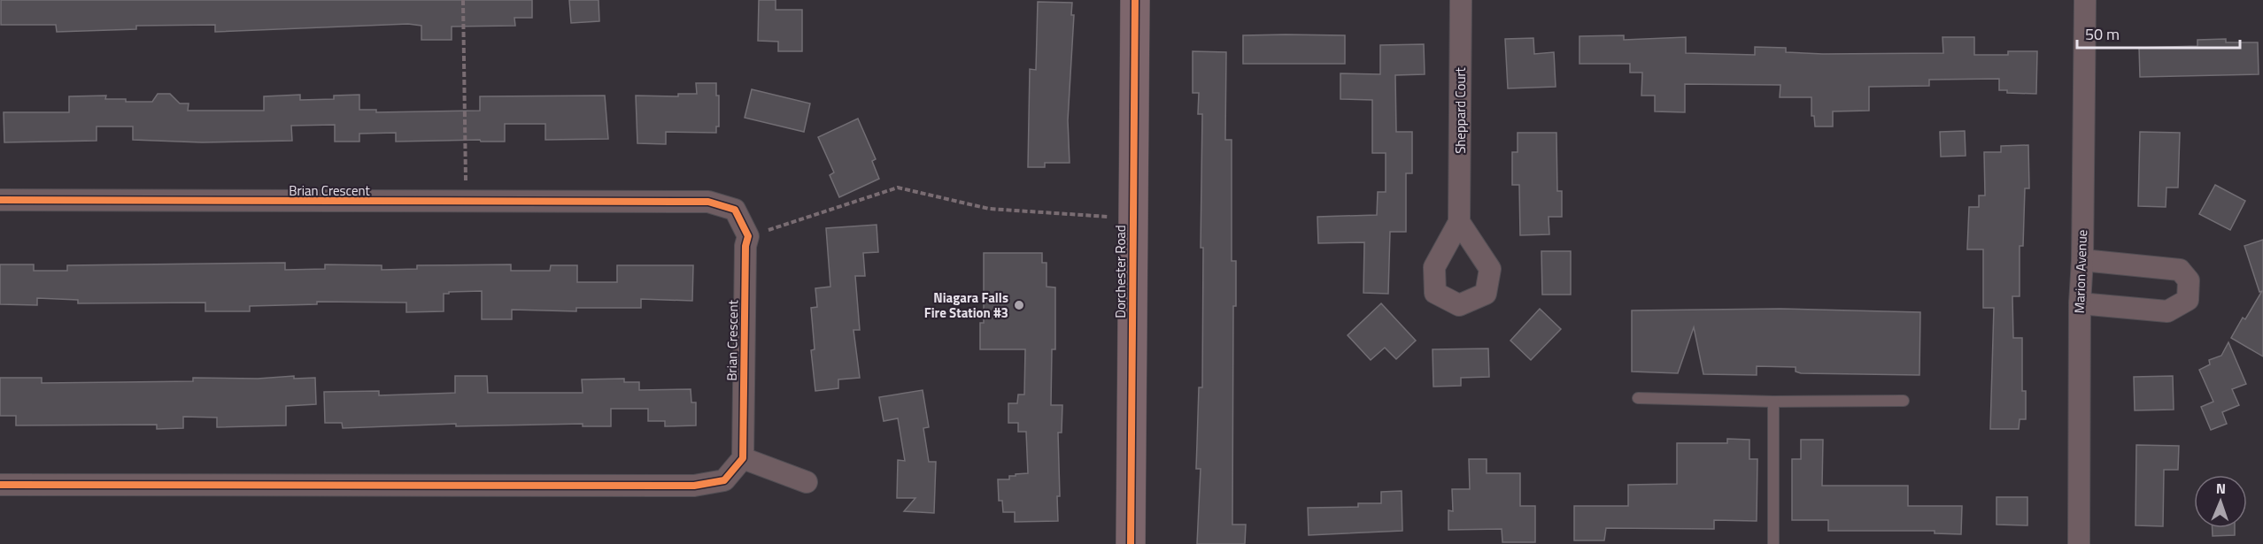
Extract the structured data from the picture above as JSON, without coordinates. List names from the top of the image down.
{
  "streets": {
    "main road": ["Dorchester Road"],
    "street": ["Sheppard Court", "Brian Crescent", "Marion Avenue"]
  },
  "places": ["Niagara Falls Fire Station #3"],
  "scale_bar": "50 m",
  "north": "top"
}
